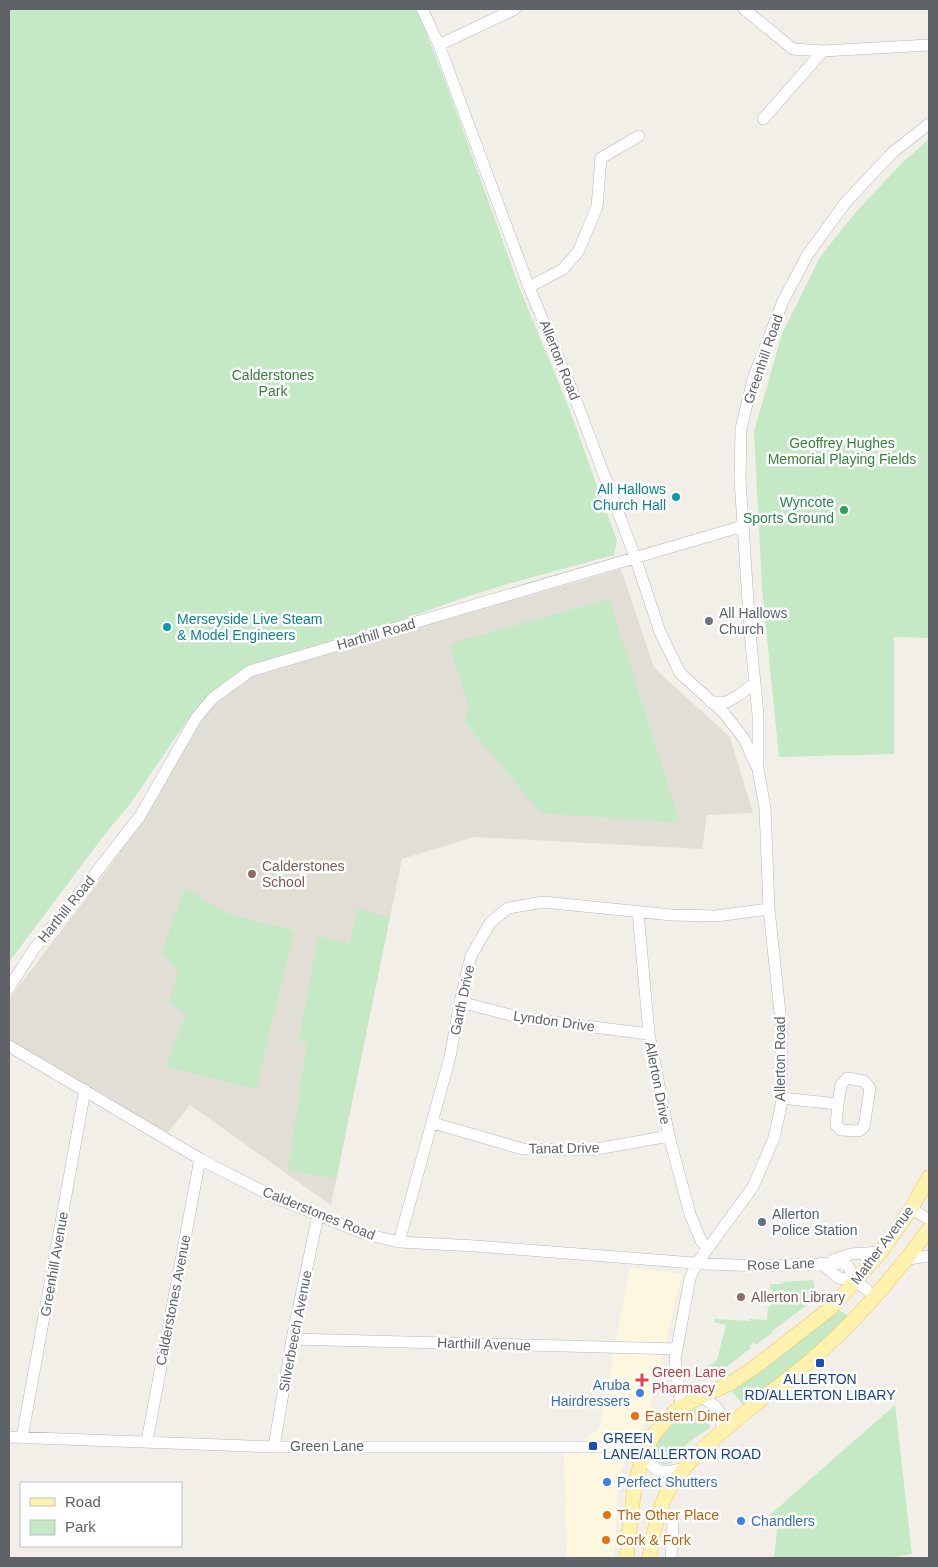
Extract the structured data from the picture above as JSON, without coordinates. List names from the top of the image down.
{
  "streets": {
    "main road": ["Mather Avenue"],
    "street": [
      "Greenhill Road",
      "Allerton Road",
      "Harthill Road",
      "Garth Drive",
      "Lyndon Drive",
      "Allerton Drive",
      "Tanat Drive",
      "Calderstones Road",
      "Greenhill Avenue",
      "Rose Lane",
      "Calderstones Avenue",
      "Silverbeech Avenue",
      "Harthill Avenue",
      "Green Lane"
    ]
  },
  "crossings": [
    ["Greenhill Road", "Allerton Road"],
    ["Greenhill Road", "Harthill Road"],
    ["Allerton Road", "Harthill Road"],
    ["Allerton Road", "Garth Drive"],
    ["Allerton Road", "Allerton Drive"],
    ["Allerton Road", "Calderstones Road"],
    ["Allerton Road", "Mather Avenue"],
    ["Allerton Road", "Rose Lane"],
    ["Allerton Road", "Harthill Avenue"],
    ["Garth Drive", "Lyndon Drive"],
    ["Garth Drive", "Allerton Drive"],
    ["Garth Drive", "Tanat Drive"],
    ["Garth Drive", "Calderstones Road"],
    ["Lyndon Drive", "Allerton Drive"],
    ["Allerton Drive", "Tanat Drive"],
    ["Calderstones Road", "Greenhill Avenue"],
    ["Calderstones Road", "Rose Lane"],
    ["Calderstones Road", "Calderstones Avenue"],
    ["Calderstones Road", "Silverbeech Avenue"],
    ["Mather Avenue", "Rose Lane"],
    ["Mather Avenue", "Green Lane"],
    ["Greenhill Avenue", "Green Lane"],
    ["Calderstones Avenue", "Green Lane"],
    ["Silverbeech Avenue", "Harthill Avenue"],
    ["Silverbeech Avenue", "Green Lane"]
  ],
  "parks": ["Calderstones Park", "Geoffrey Hughes Memorial Playing Fields"],
  "places": {
    "other": [
      "All Hallows Church Hall",
      "Wyncote Sports Ground",
      "All Hallows Church",
      "Merseyside Live Steam & Model Engineers",
      "Calderstones School",
      "Allerton Police Station",
      "Allerton Library",
      "Aruba Hairdressers",
      "Eastern Diner",
      "Perfect Shutters",
      "The Other Place",
      "Chandlers",
      "Cork & Fork"
    ],
    "transit": ["ALLERTON RD/ALLERTON LIBARY", "GREEN LANE/ALLERTON ROAD"],
    "health": ["Green Lane Pharmacy"]
  },
  "legend": ["Road", "Park"]
}
